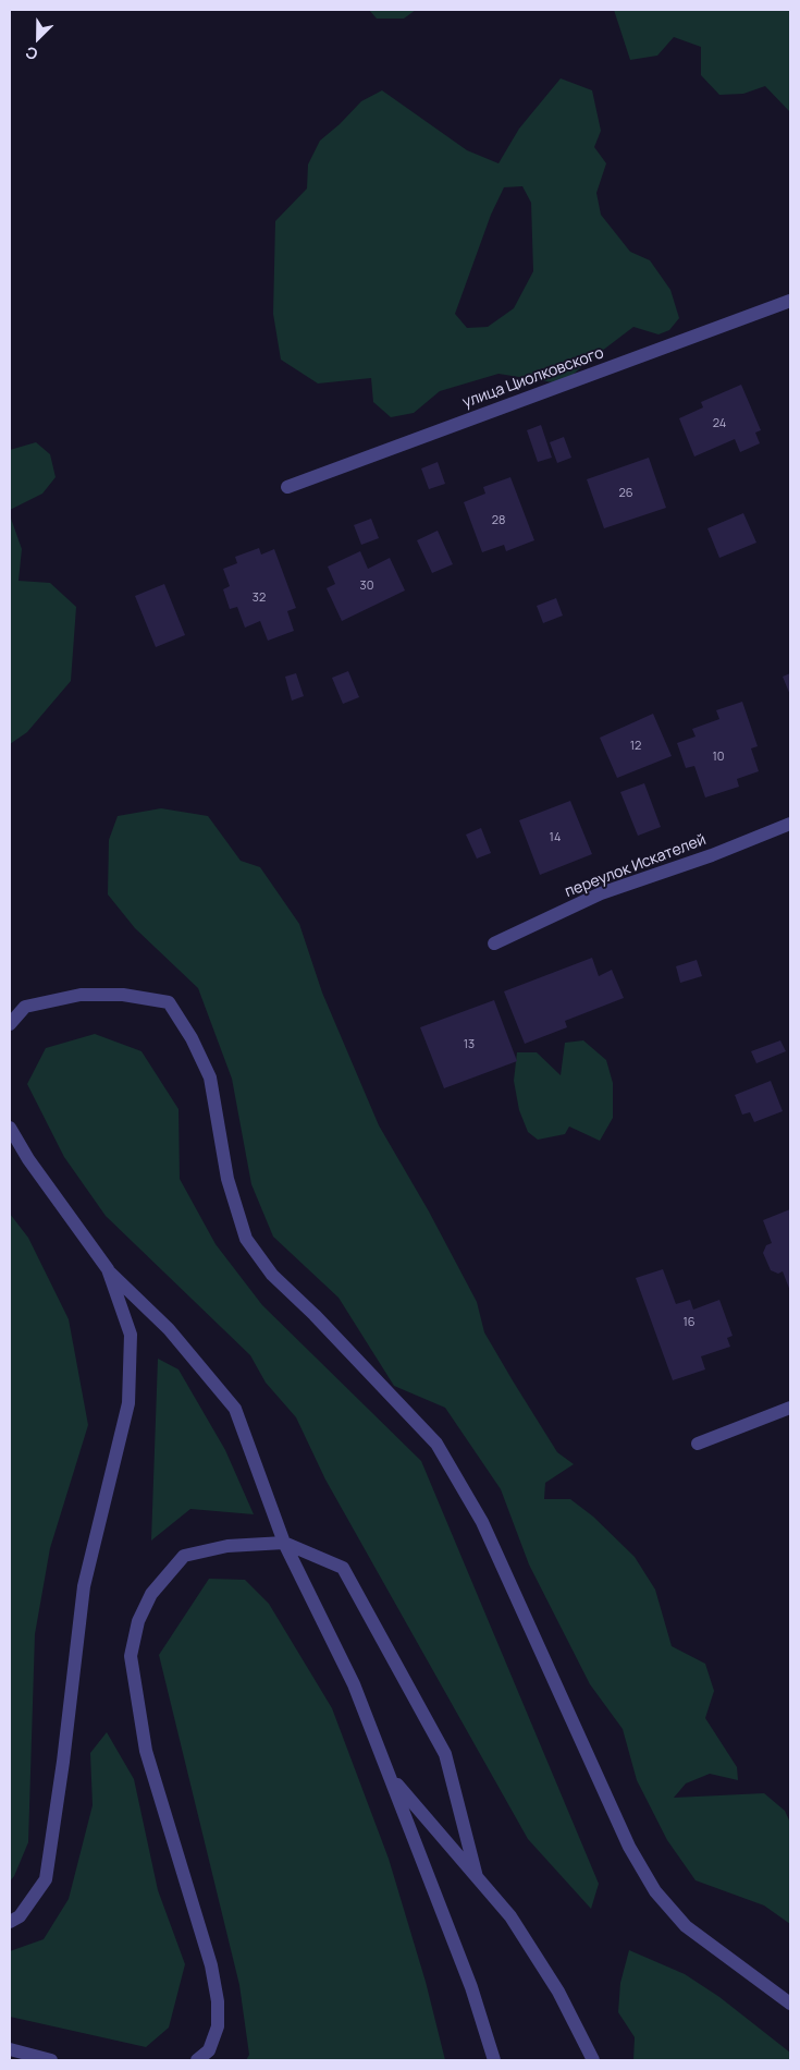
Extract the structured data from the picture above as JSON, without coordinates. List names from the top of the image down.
{
  "streets": {
    "street": ["улица Циолковского", "переулок Искателей"]
  },
  "house_numbers": [
    "24",
    "26",
    "28",
    "30",
    "32",
    "12",
    "10",
    "14",
    "13",
    "16"
  ],
  "north": "bottom left"
}
